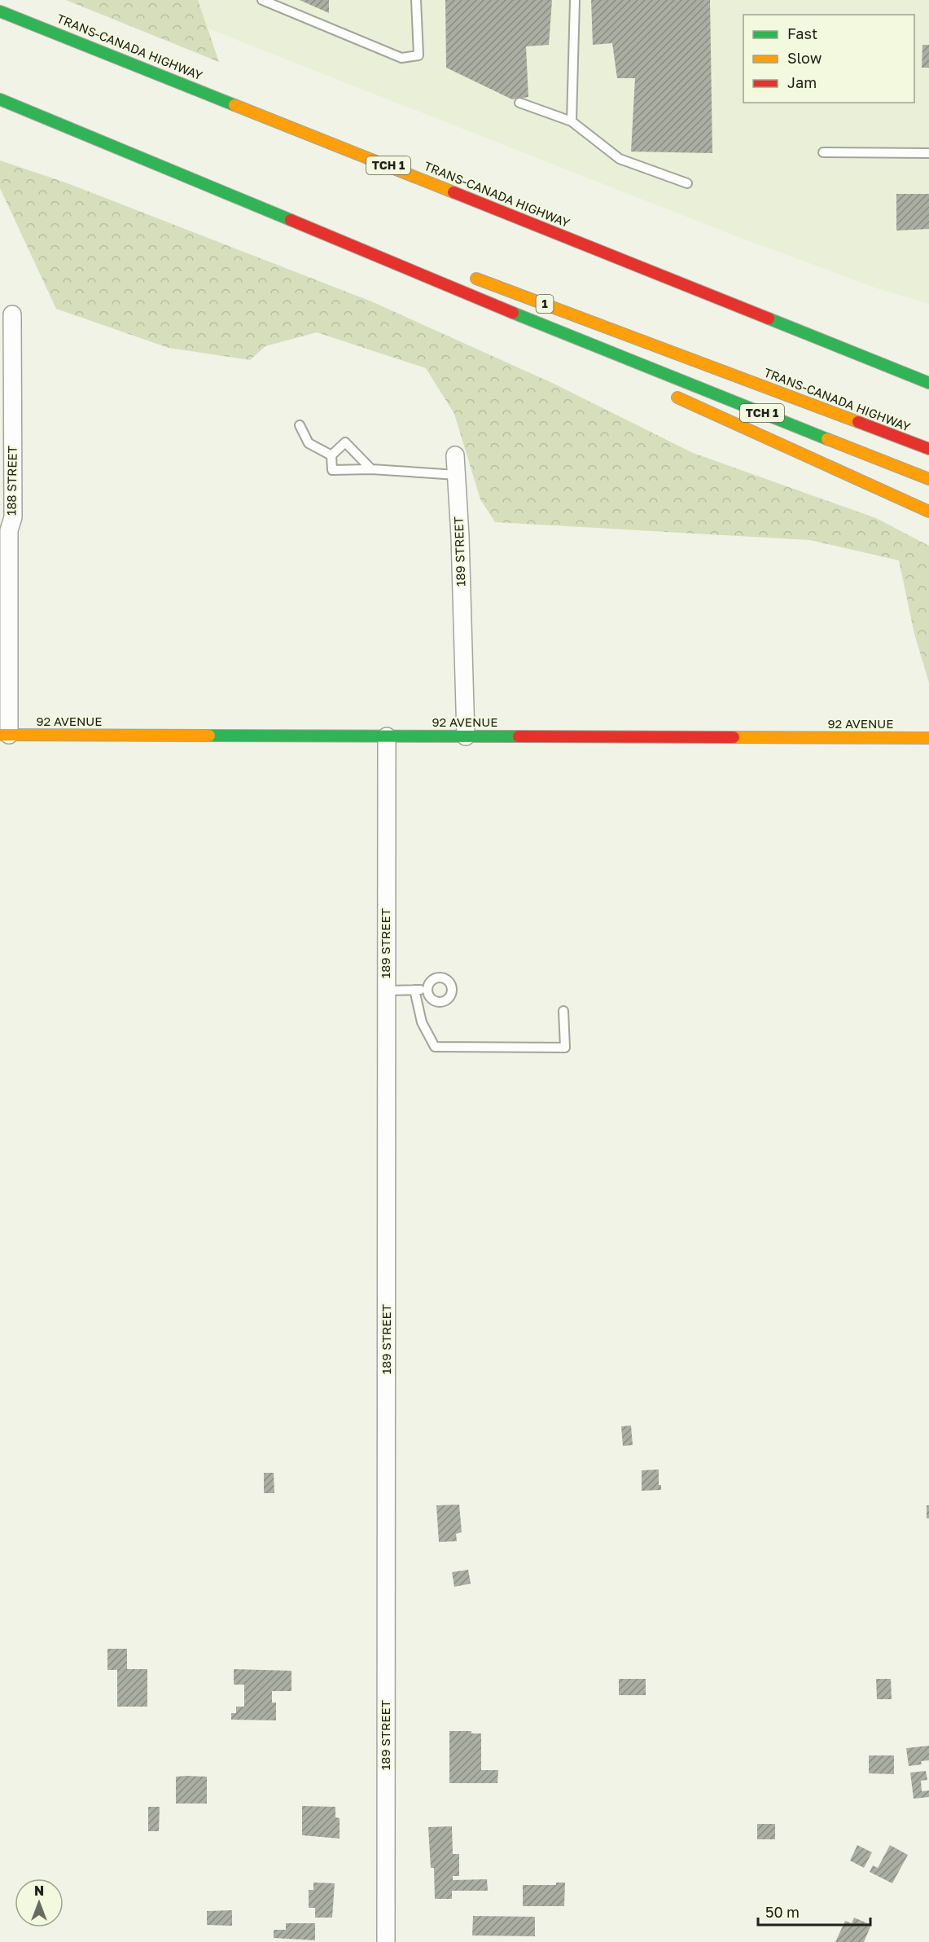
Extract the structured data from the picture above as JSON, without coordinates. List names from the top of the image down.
{
  "streets": {
    "main road": [
      "TRANS-CANADA HIGHWAY",
      "TCH 1",
      "1",
      "92 AVENUE"
    ],
    "street": ["188 STREET", "189 STREET"]
  },
  "crossings": [
    ["188 STREET", "92 AVENUE"],
    ["189 STREET", "92 AVENUE"]
  ],
  "legend": ["Fast", "Slow", "Jam"],
  "scale_bar": "50 m",
  "north": "top"
}
